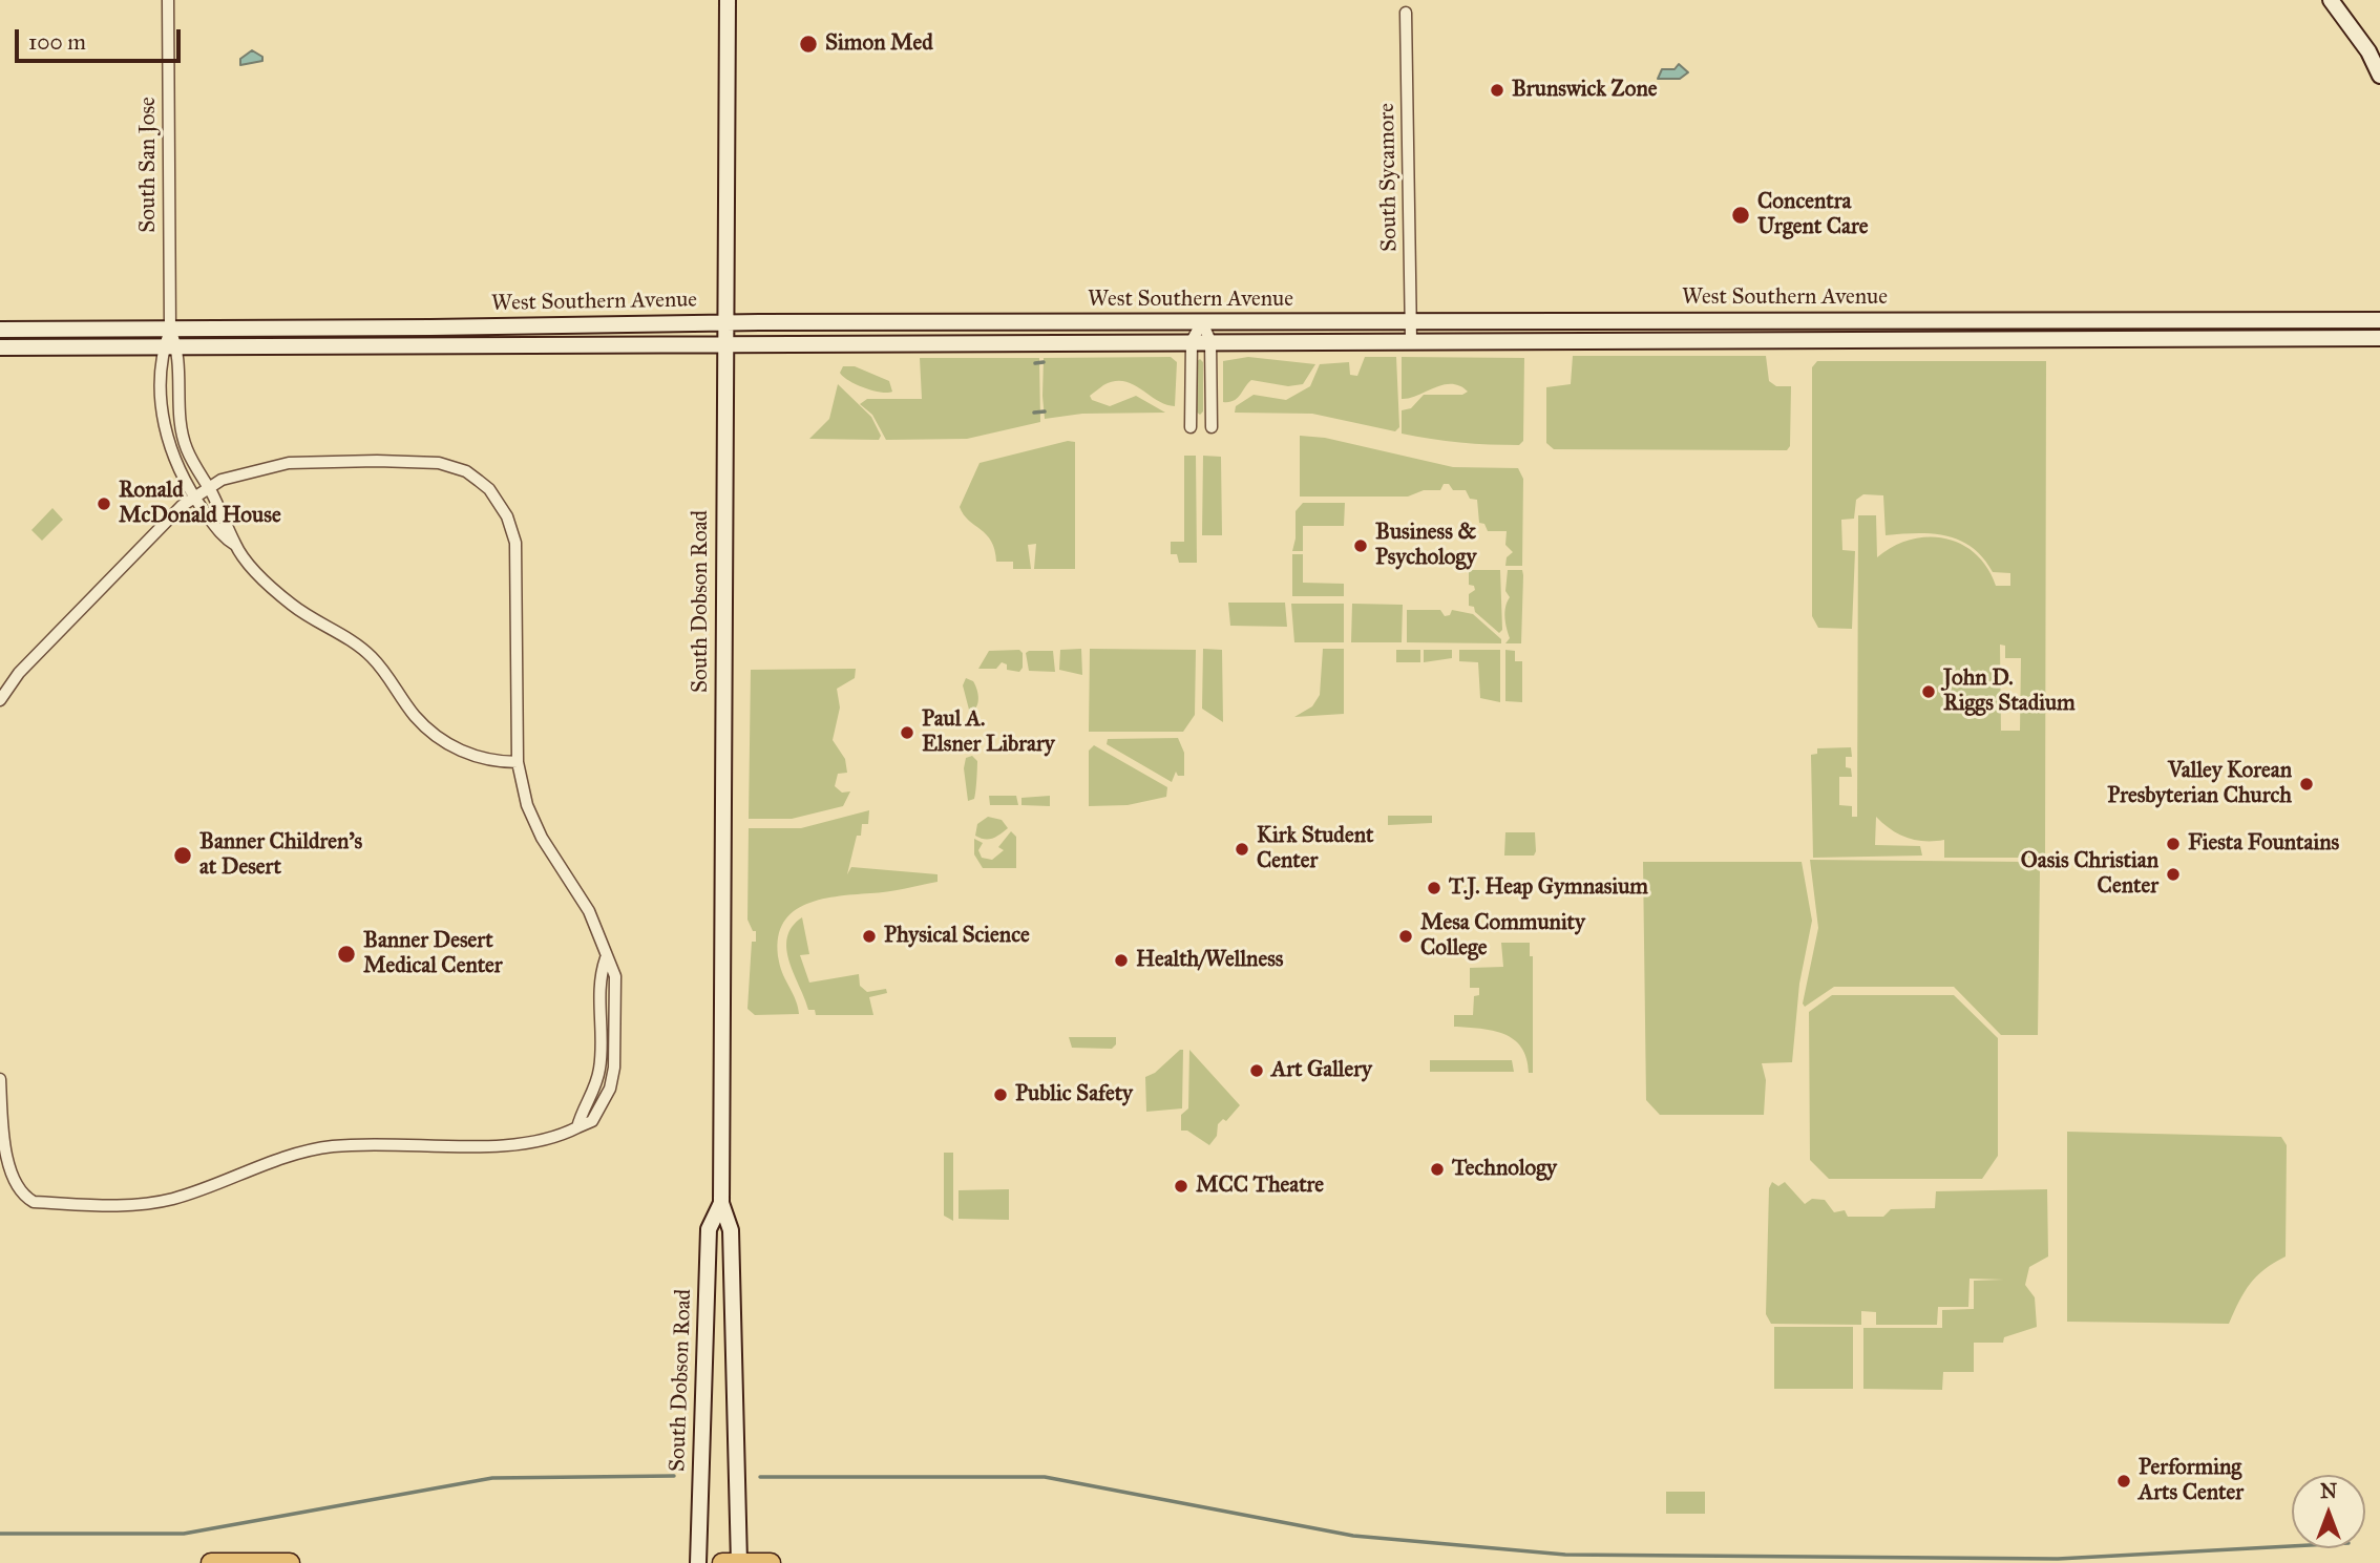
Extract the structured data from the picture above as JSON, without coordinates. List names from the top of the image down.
{
  "streets": {
    "main road": ["West Southern Avenue", "South Dobson Road"],
    "street": ["South San Jose", "South Sycamore"]
  },
  "crossings": [
    ["South San Jose", "West Southern Avenue"],
    ["South Sycamore", "West Southern Avenue"],
    ["West Southern Avenue", "South Dobson Road"]
  ],
  "places": [
    "Simon Med",
    "Brunswick Zone",
    "Concentra Urgent Care",
    "Ronald McDonald House",
    "Business & Psychology",
    "John D. Riggs Stadium",
    "Paul A. Elsner Library",
    "Valley Korean Presbyterian Church",
    "Fiesta Fountains",
    "Kirk Student Center",
    "Banner Children’s at Desert",
    "Oasis Christian Center",
    "T.J. Heap Gymnasium",
    "Physical Science",
    "Mesa Community College",
    "Banner Desert Medical Center",
    "Health/Wellness",
    "Art Gallery",
    "Public Safety",
    "Technology",
    "MCC Theatre",
    "Performing Arts Center"
  ],
  "scale_bar": "100 m",
  "north": "top"
}
